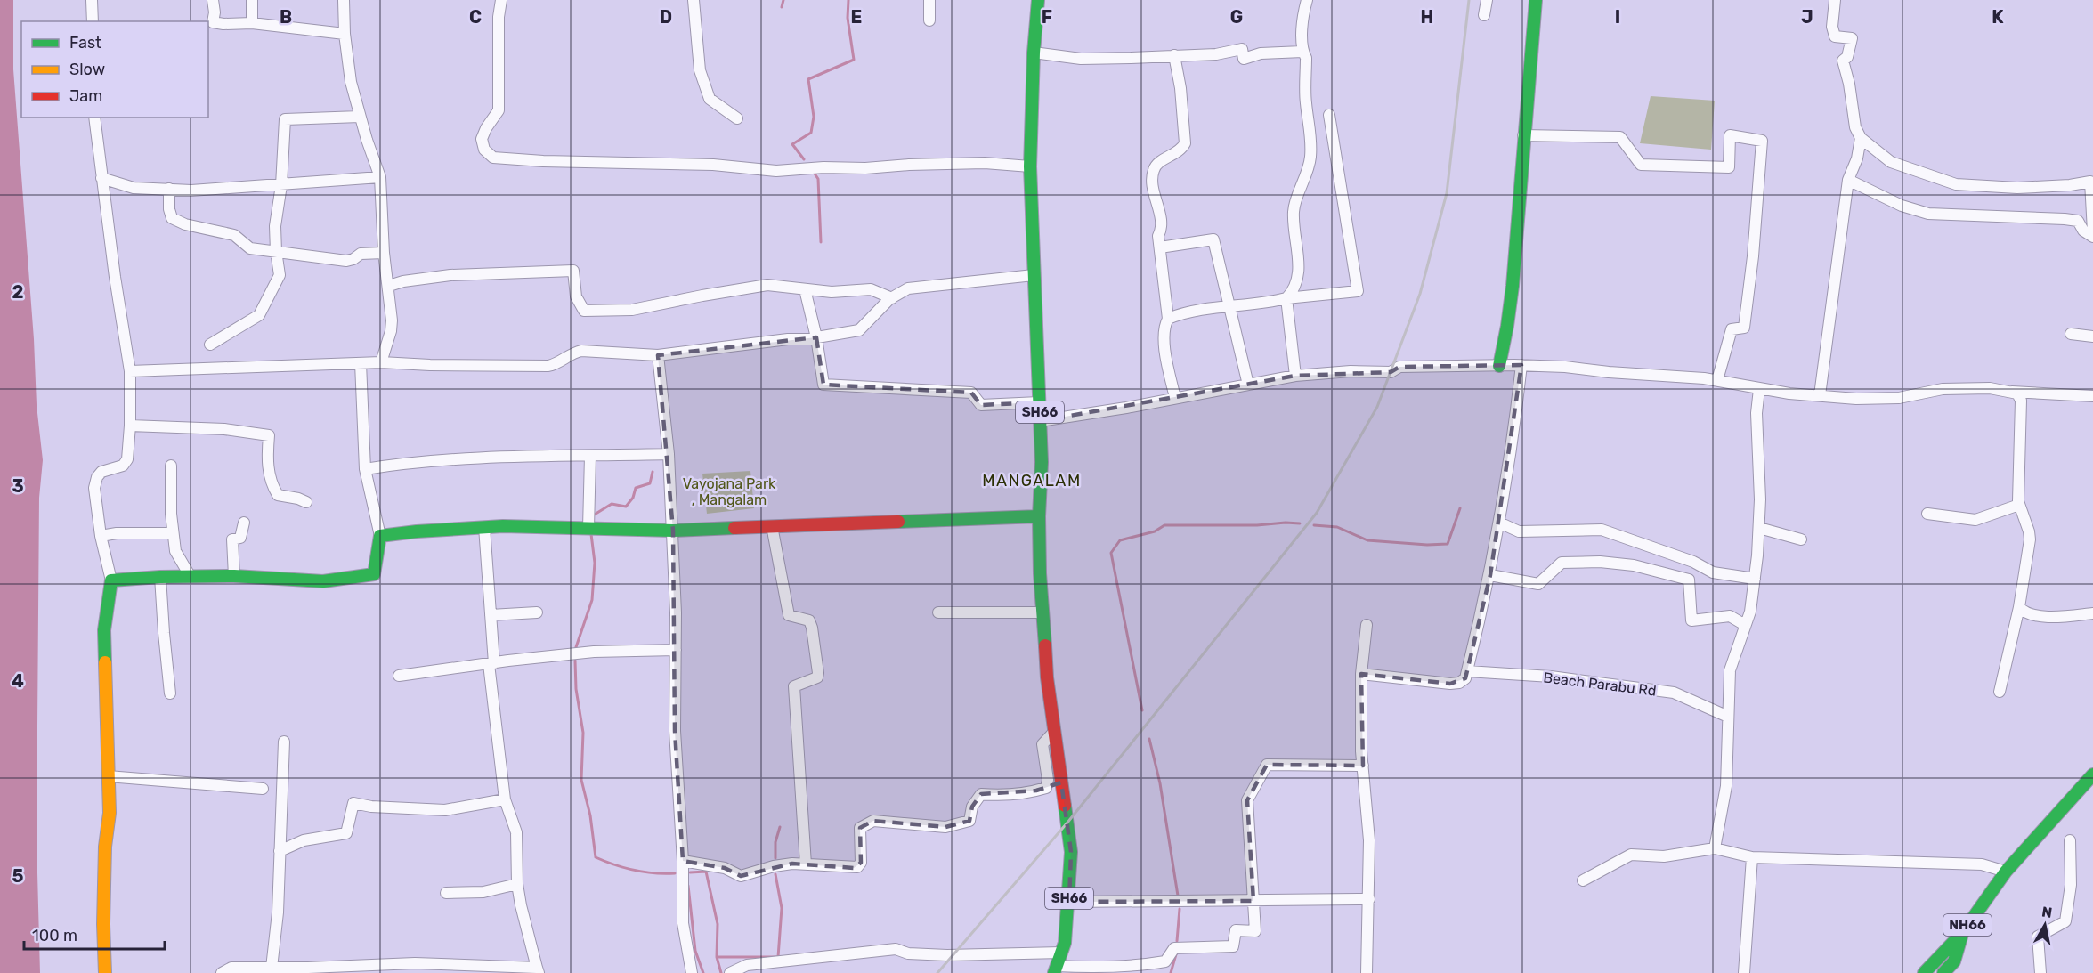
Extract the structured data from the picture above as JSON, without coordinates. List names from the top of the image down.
{
  "streets": {
    "main road": ["SH66", "NH66"],
    "street": ["Beach Parabu Rd"]
  },
  "districts": ["MANGALAM"],
  "parks": ["Vayojana Park , Mangalam"],
  "legend": ["Fast", "Slow", "Jam"],
  "scale_bar": "100 m",
  "north": "top",
  "grid": {
    "columns": [
      "B",
      "C",
      "D",
      "E",
      "F",
      "G",
      "H",
      "I",
      "J",
      "K"
    ],
    "rows": [
      "2",
      "3",
      "4",
      "5"
    ]
  }
}
